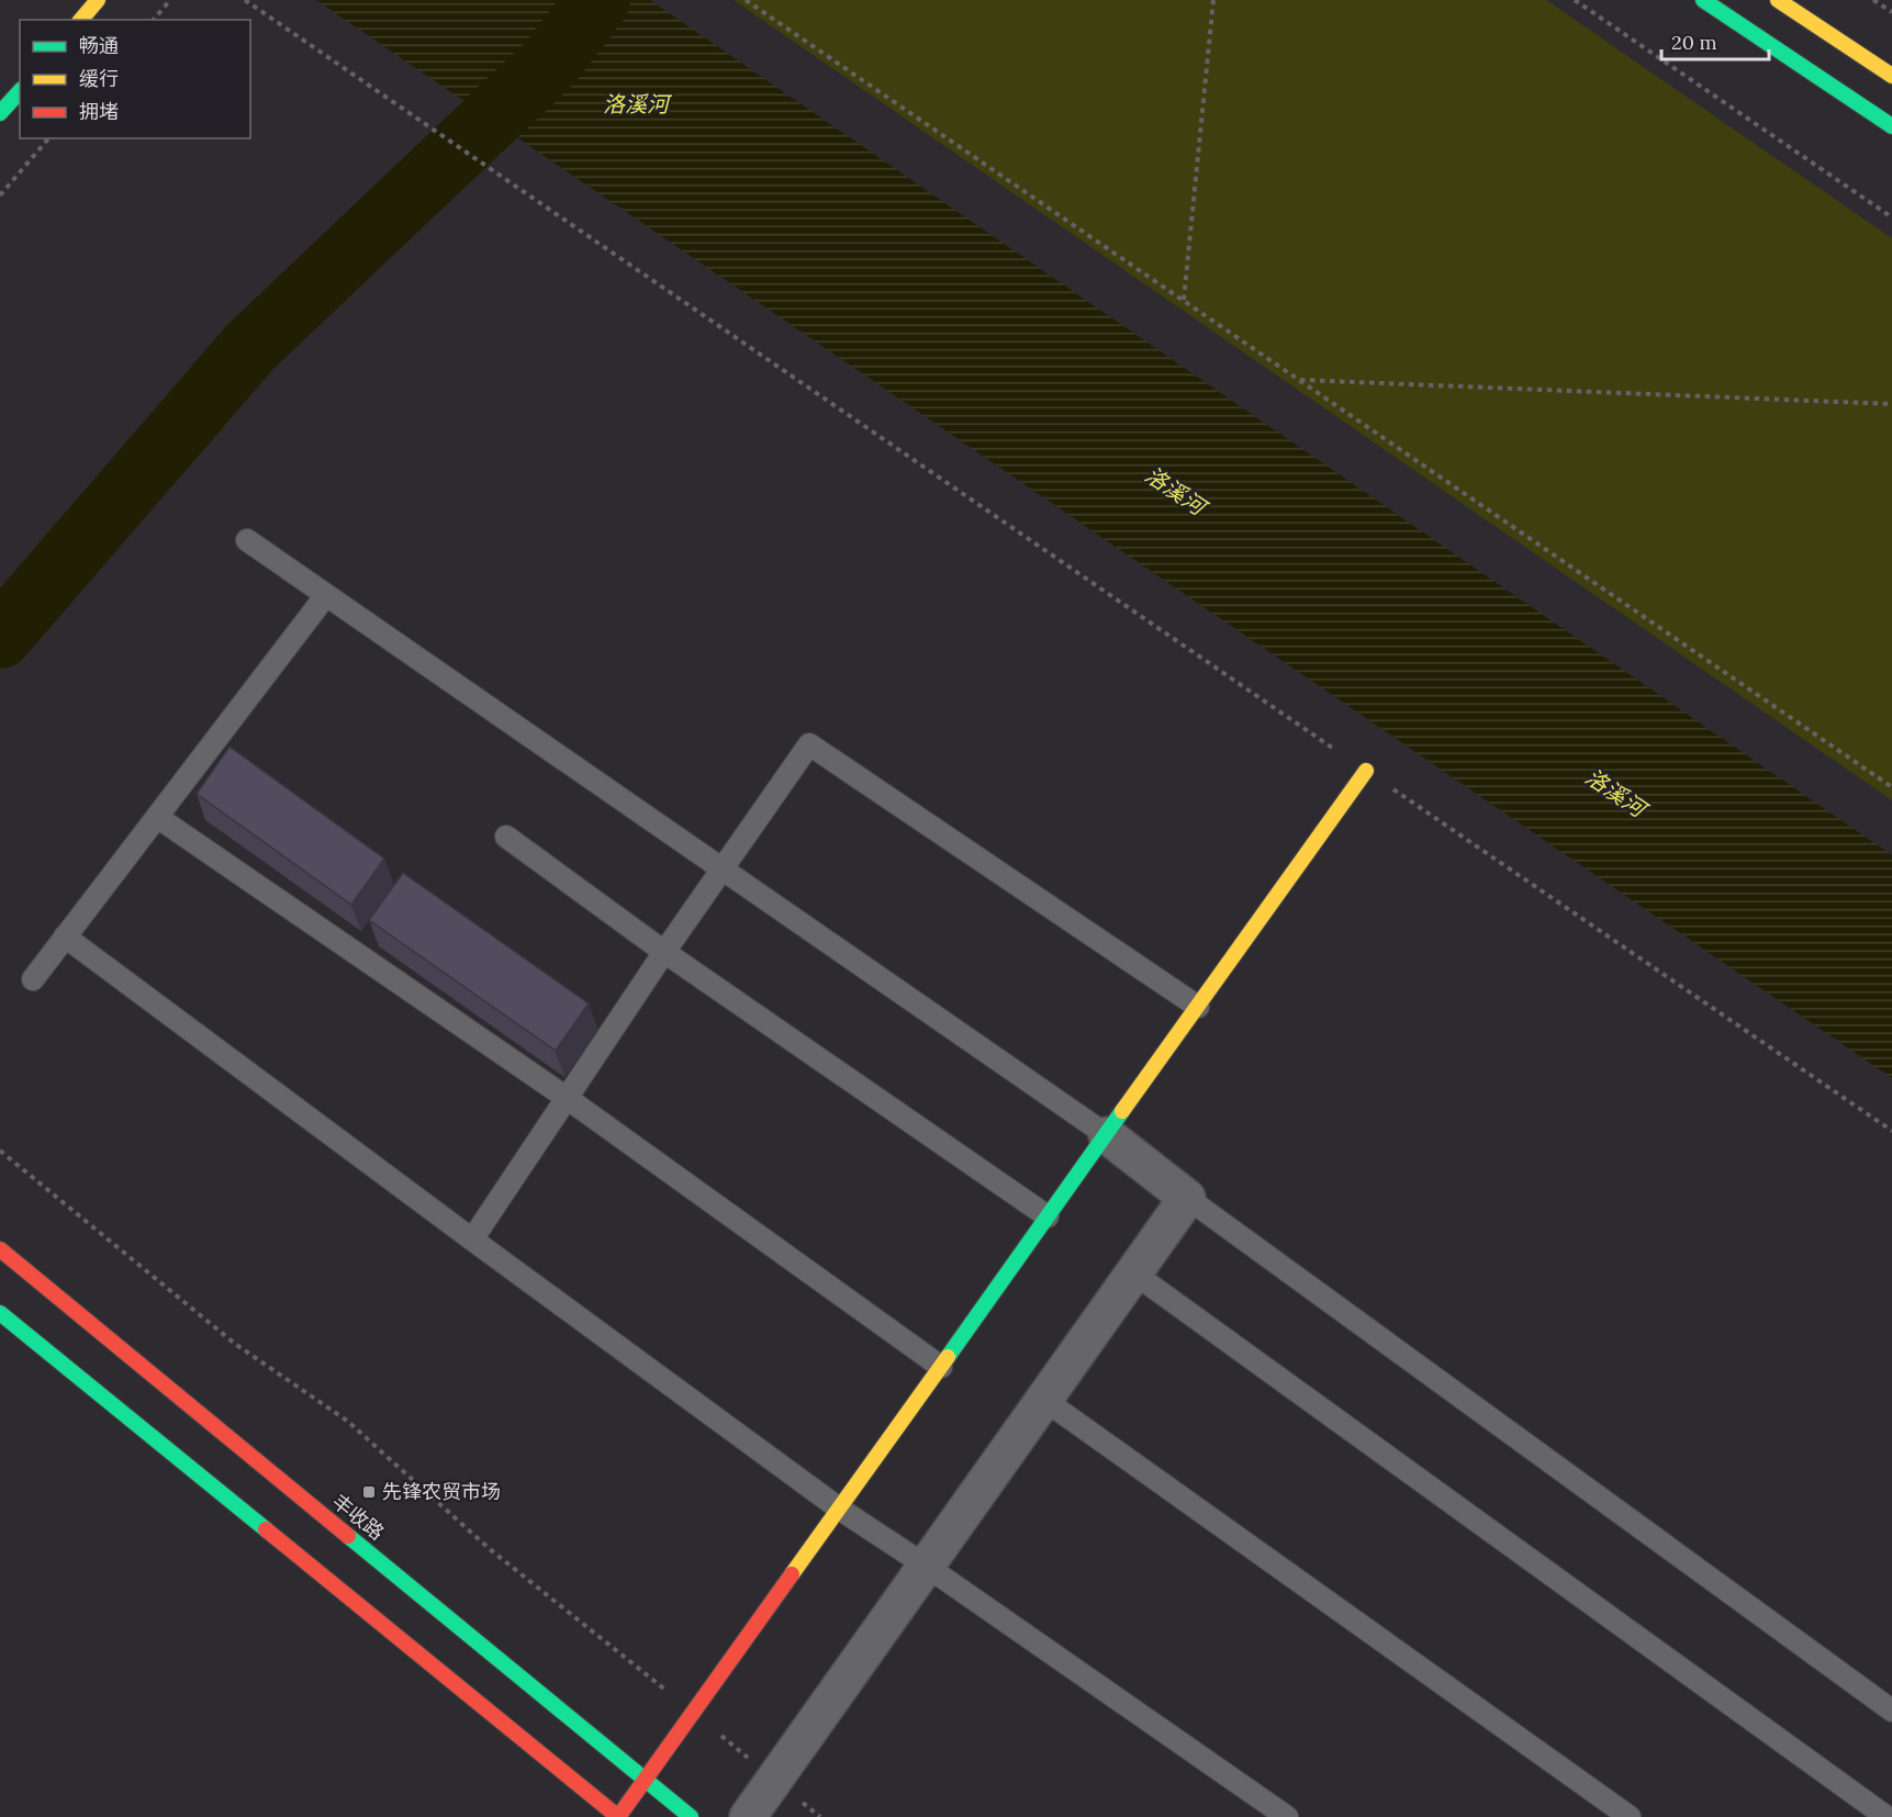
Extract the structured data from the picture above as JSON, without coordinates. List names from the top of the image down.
{
  "streets": {
    "main road": ["丰收路"]
  },
  "water": ["洛溪河"],
  "places": {
    "transit": ["先锋农贸市场"]
  },
  "legend": ["畅通", "缓行", "拥堵"],
  "scale_bar": "20 m"
}
